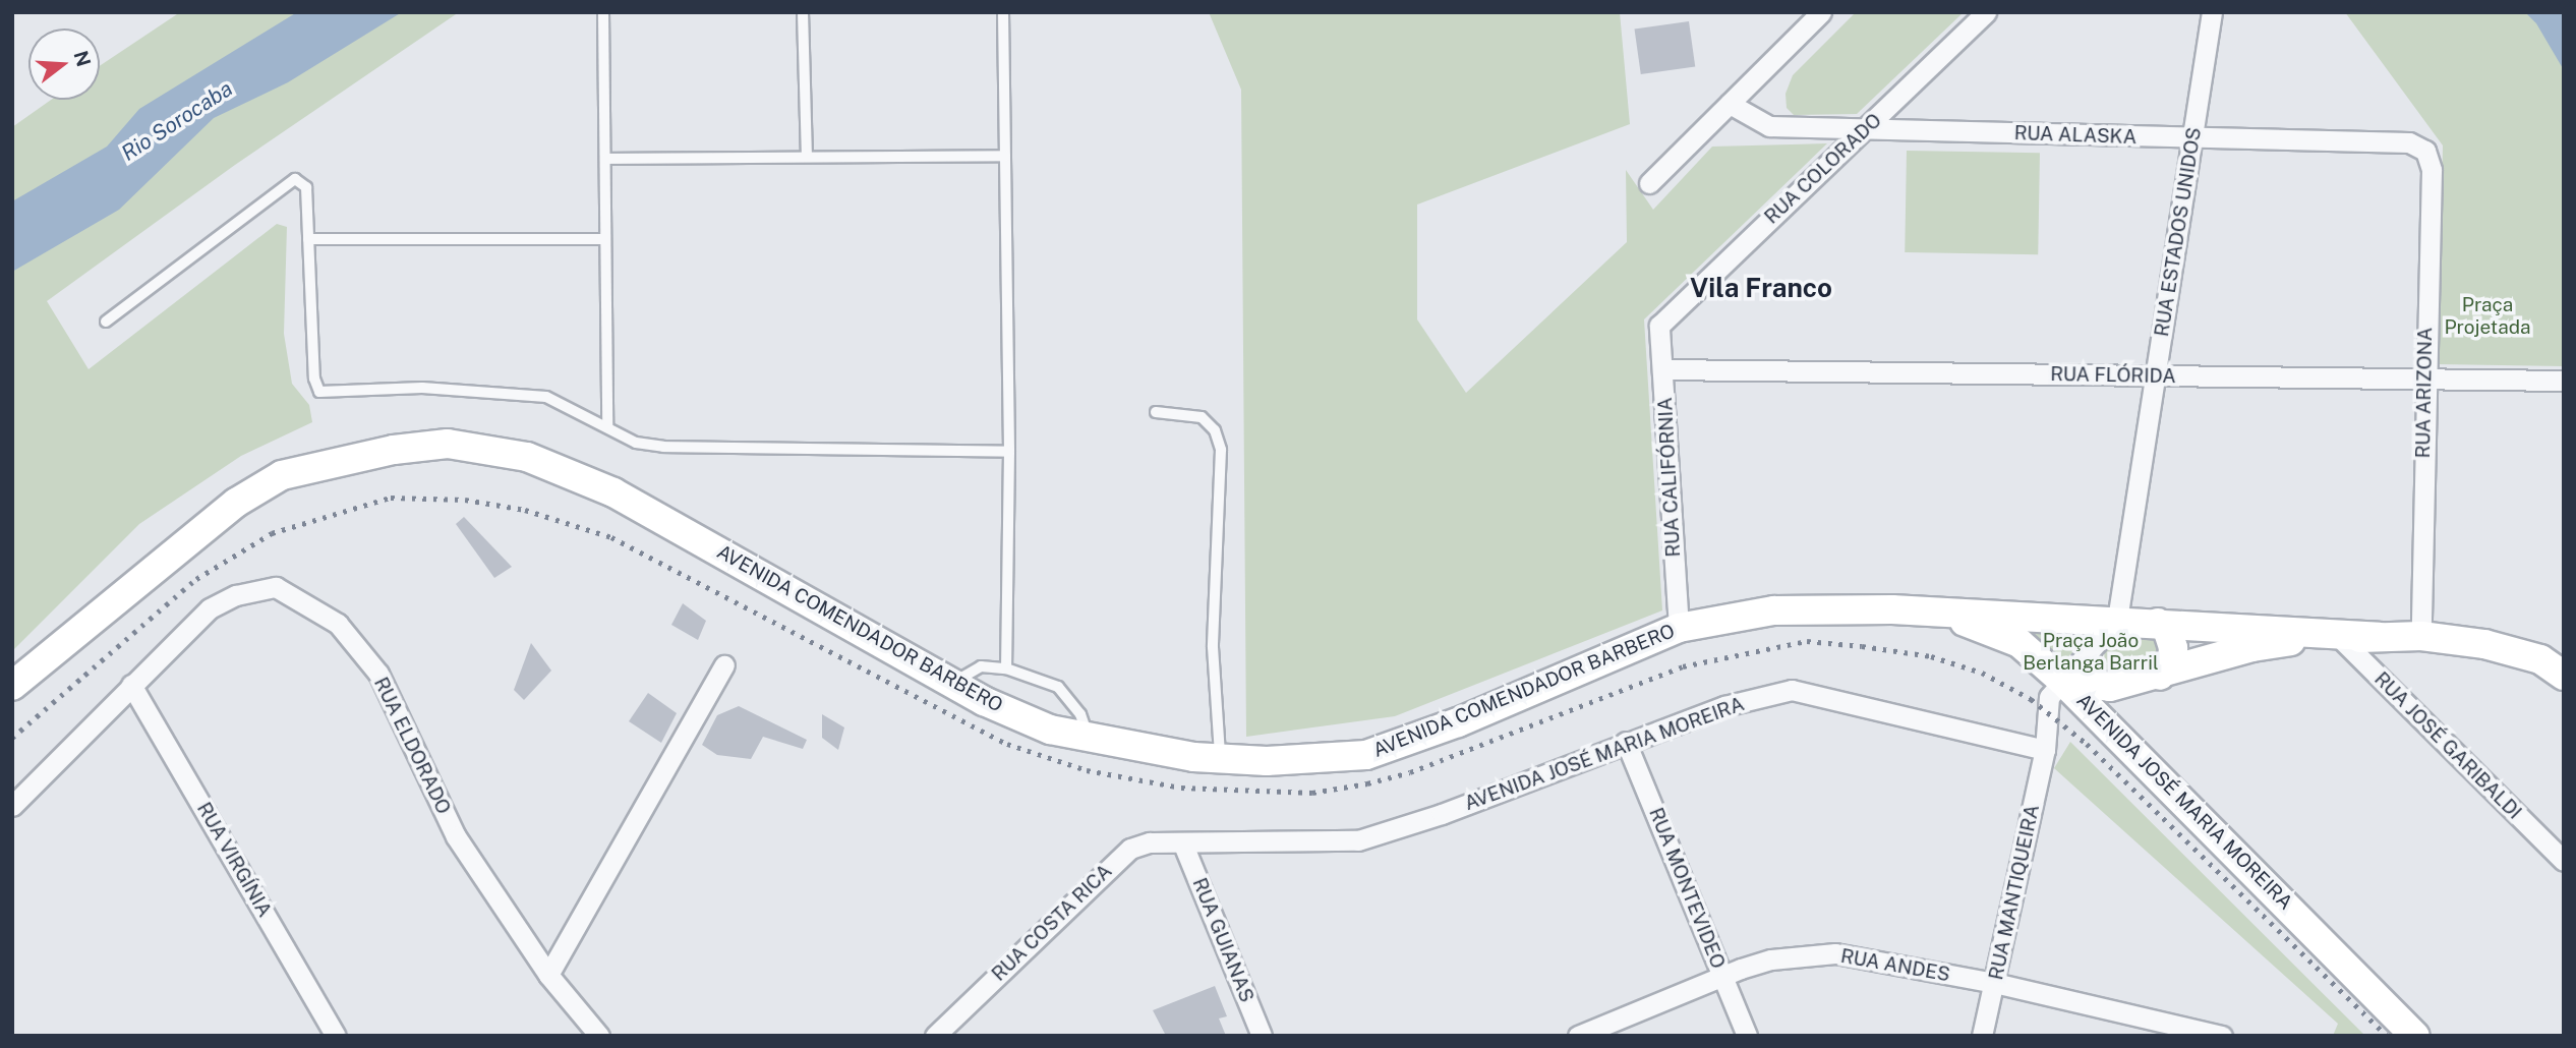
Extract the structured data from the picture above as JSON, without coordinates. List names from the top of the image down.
{
  "streets": {
    "main road": ["AVENIDA COMENDADOR BARBERO", "AVENIDA JOSÉ MARIA MOREIRA"],
    "street": [
      "RUA ALASKA",
      "RUA COLORADO",
      "RUA ESTADOS UNIDOS",
      "RUA FLÓRIDA",
      "RUA ARIZONA",
      "RUA CALIFÓRNIA",
      "RUA ELDORADO",
      "RUA JOSÉ GARIBALDI",
      "RUA VIRGÍNIA",
      "RUA MONTEVIDEO",
      "RUA MANTIQUEIRA",
      "RUA COSTA RICA",
      "RUA GUIANAS",
      "RUA ANDES"
    ]
  },
  "crossings": [
    ["RUA ALASKA", "RUA COLORADO"],
    ["RUA ALASKA", "RUA ESTADOS UNIDOS"],
    ["RUA ALASKA", "RUA ARIZONA"],
    ["RUA COLORADO", "RUA CALIFÓRNIA"],
    ["RUA ESTADOS UNIDOS", "RUA FLÓRIDA"],
    ["RUA ESTADOS UNIDOS", "AVENIDA COMENDADOR BARBERO"],
    ["RUA FLÓRIDA", "RUA ARIZONA"],
    ["RUA FLÓRIDA", "RUA CALIFÓRNIA"],
    ["RUA ARIZONA", "AVENIDA COMENDADOR BARBERO"],
    ["RUA CALIFÓRNIA", "AVENIDA COMENDADOR BARBERO"],
    ["AVENIDA COMENDADOR BARBERO", "RUA JOSÉ GARIBALDI"],
    ["AVENIDA COMENDADOR BARBERO", "AVENIDA JOSÉ MARIA MOREIRA"],
    ["RUA ELDORADO", "RUA VIRGÍNIA"],
    ["AVENIDA JOSÉ MARIA MOREIRA", "RUA MONTEVIDEO"],
    ["AVENIDA JOSÉ MARIA MOREIRA", "RUA MANTIQUEIRA"],
    ["AVENIDA JOSÉ MARIA MOREIRA", "RUA COSTA RICA"],
    ["AVENIDA JOSÉ MARIA MOREIRA", "RUA GUIANAS"],
    ["RUA MONTEVIDEO", "RUA ANDES"],
    ["RUA MANTIQUEIRA", "RUA ANDES"],
    ["RUA COSTA RICA", "RUA GUIANAS"]
  ],
  "districts": ["Vila Franco"],
  "water": ["Rio Sorocaba"],
  "parks": ["Praça Projetada", "Praça João Berlanga Barril"],
  "north": "right"
}
